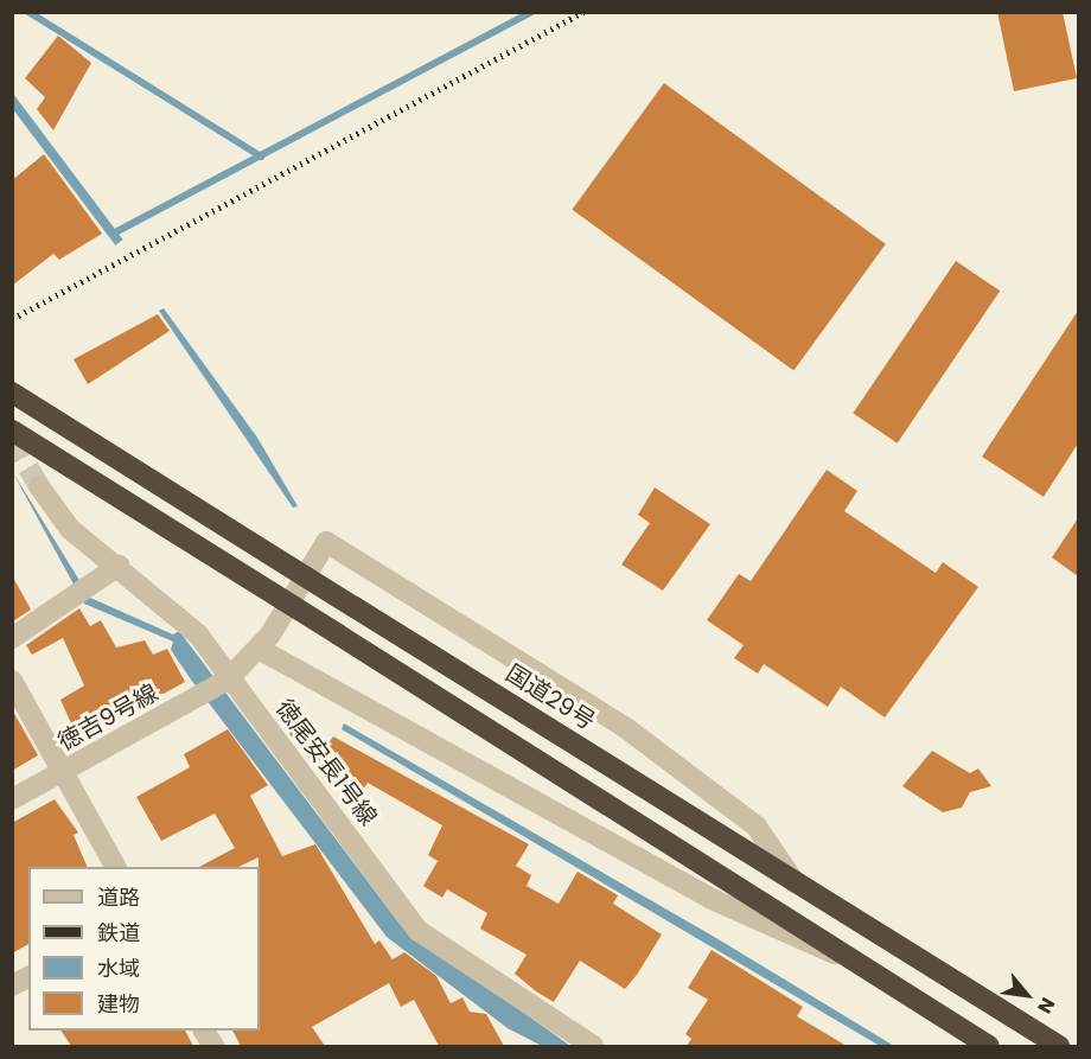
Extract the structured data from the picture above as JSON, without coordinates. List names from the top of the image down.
{
  "streets": {
    "highway": ["国道29号"],
    "street": ["徳吉9号線", "徳尾安長1号線"]
  },
  "crossings": [
    ["国道29号", "徳吉9号線"],
    ["徳吉9号線", "徳尾安長1号線"]
  ],
  "legend": [
    "道路",
    "鉄道",
    "水域",
    "建物"
  ],
  "north": "bottom right"
}
